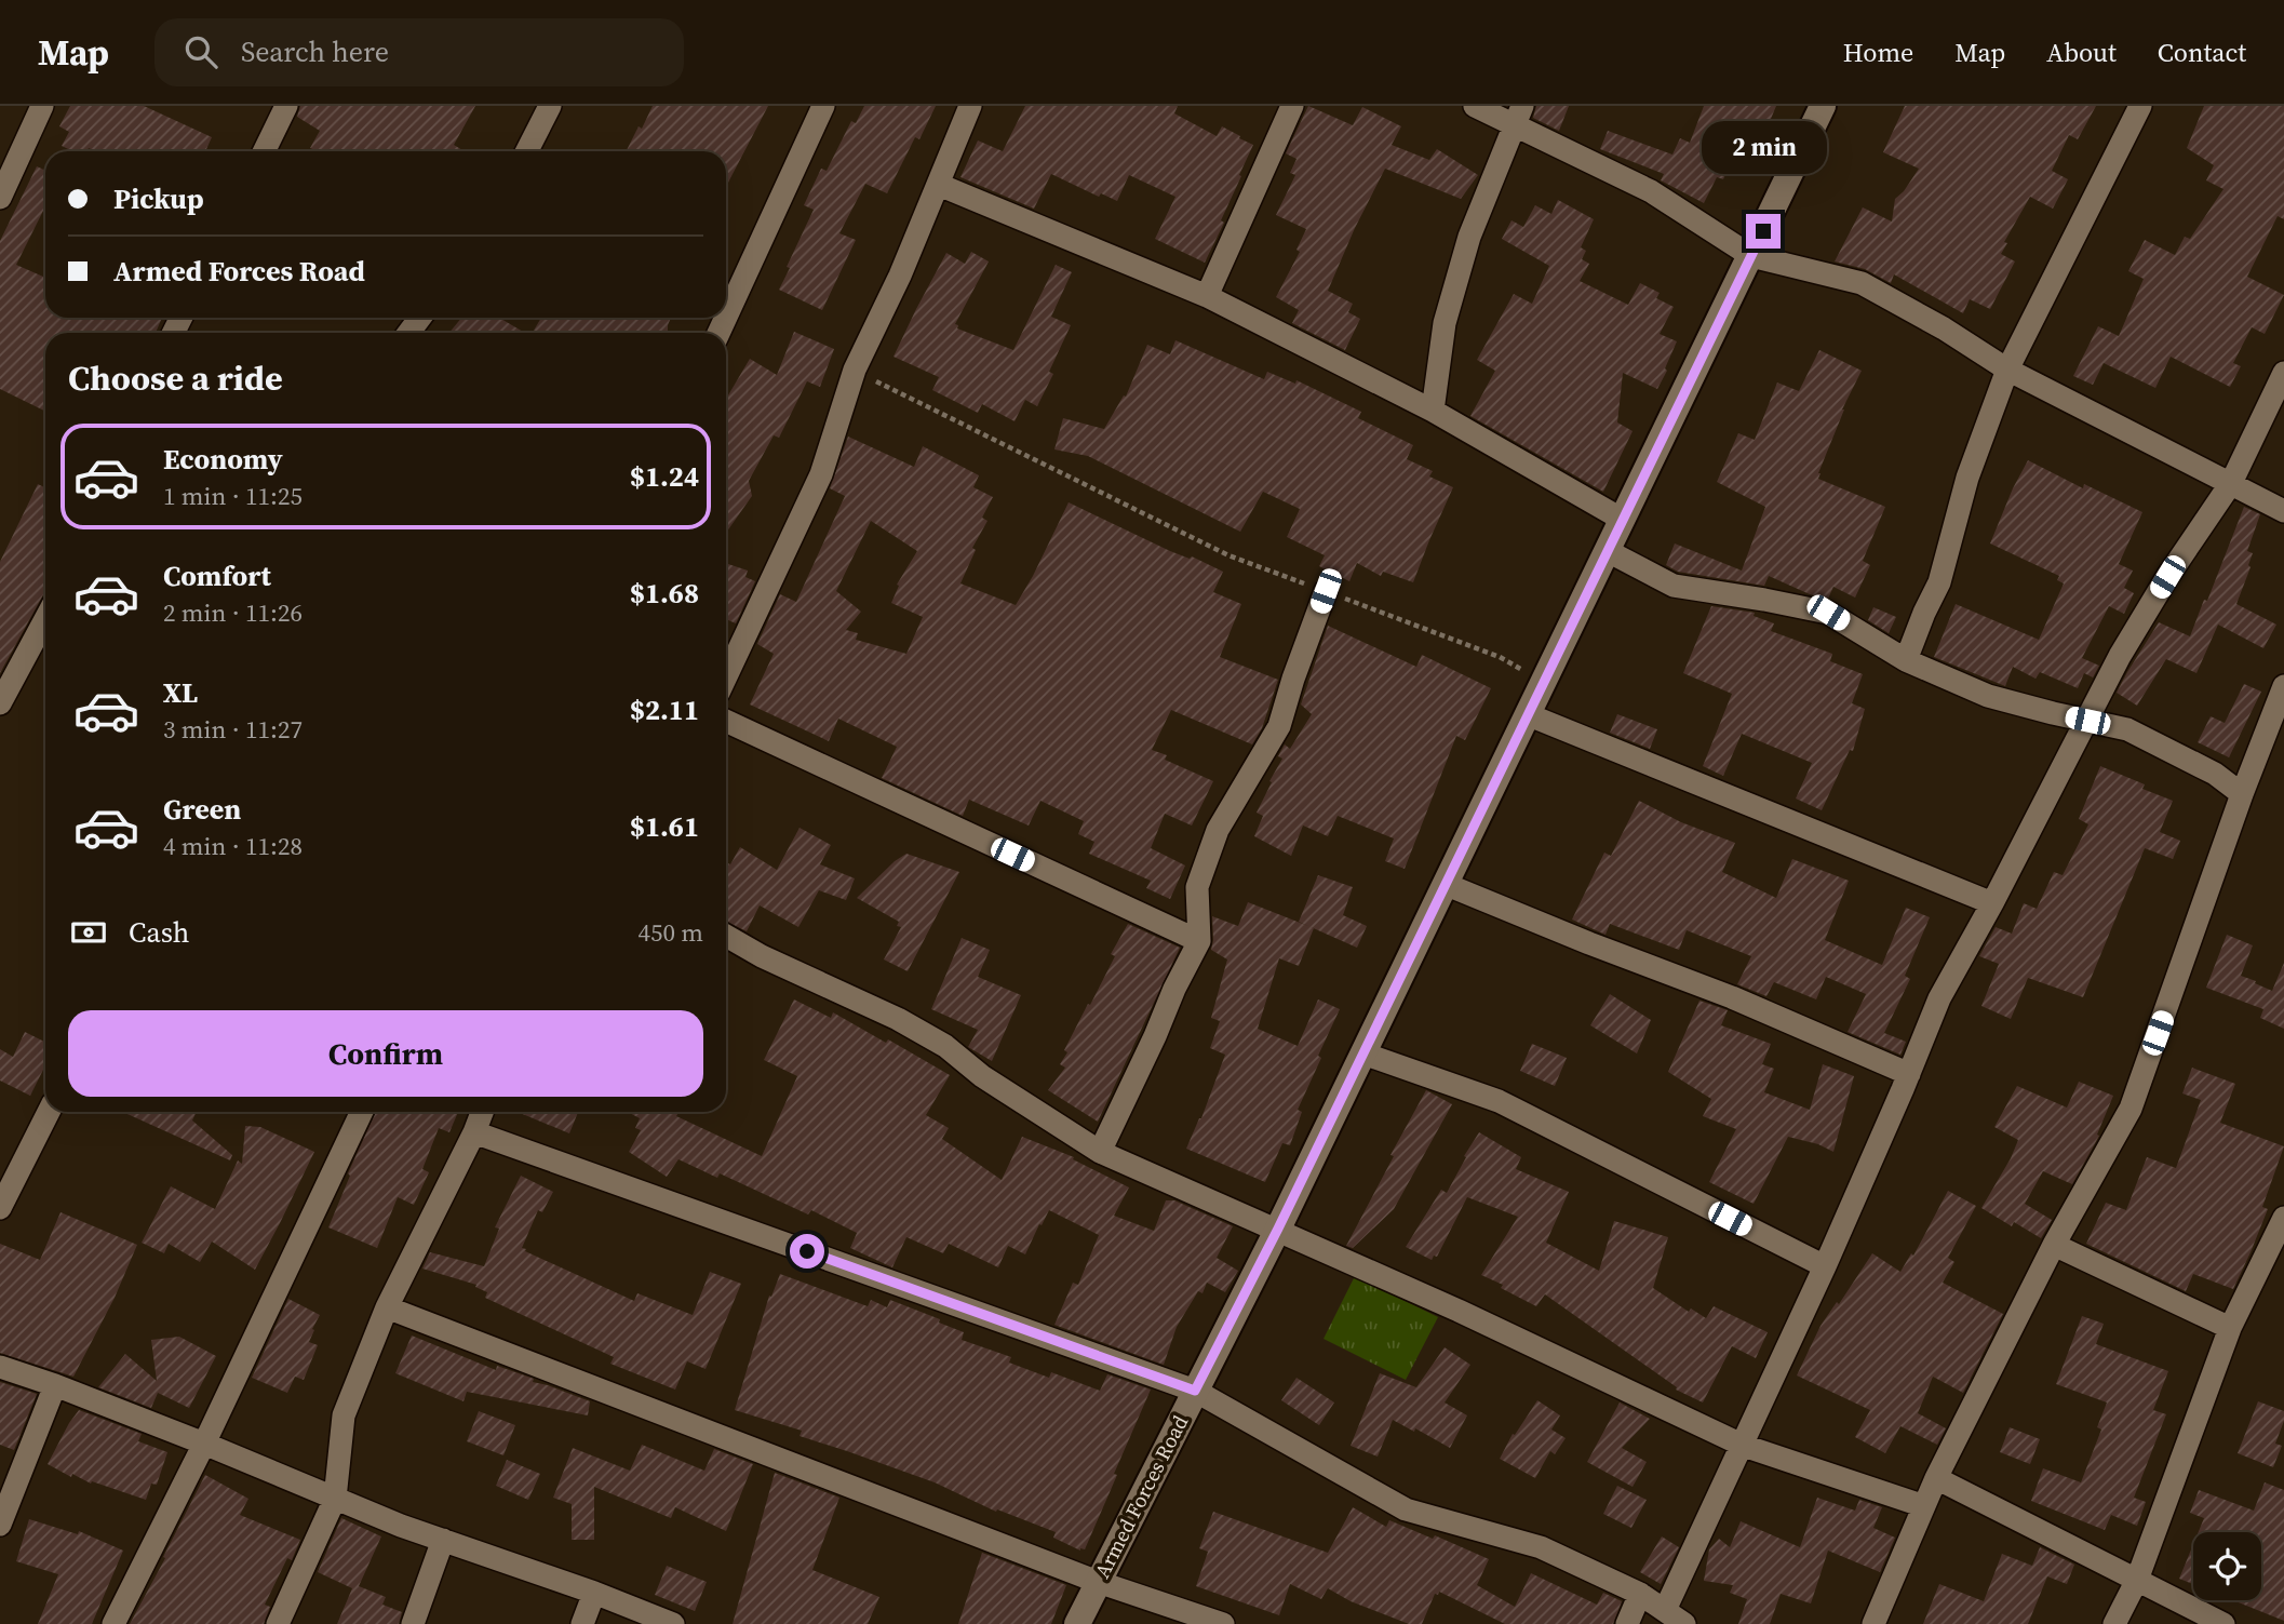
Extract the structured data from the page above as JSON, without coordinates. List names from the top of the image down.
{
  "streets": {
    "street": ["Armed Forces Road"]
  },
  "page": {
    "header": "Map",
    "search": "Search here",
    "nav": [
      "Home",
      "Map",
      "About",
      "Contact"
    ],
    "bubble": "2 min",
    "banner": ["Pickup", "Armed Forces Road"],
    "heading": "Choose a ride",
    "list": [
      {
        "name": "Economy",
        "note": "1 min · 11:25",
        "value": "$1.24"
      },
      {
        "name": "Comfort",
        "note": "2 min · 11:26",
        "value": "$1.68"
      },
      {
        "name": "XL",
        "note": "3 min · 11:27",
        "value": "$2.11"
      },
      {
        "name": "Green",
        "note": "4 min · 11:28",
        "value": "$1.61"
      }
    ],
    "pay": ["Cash", "450 m"],
    "buttons": "Confirm"
  }
}
